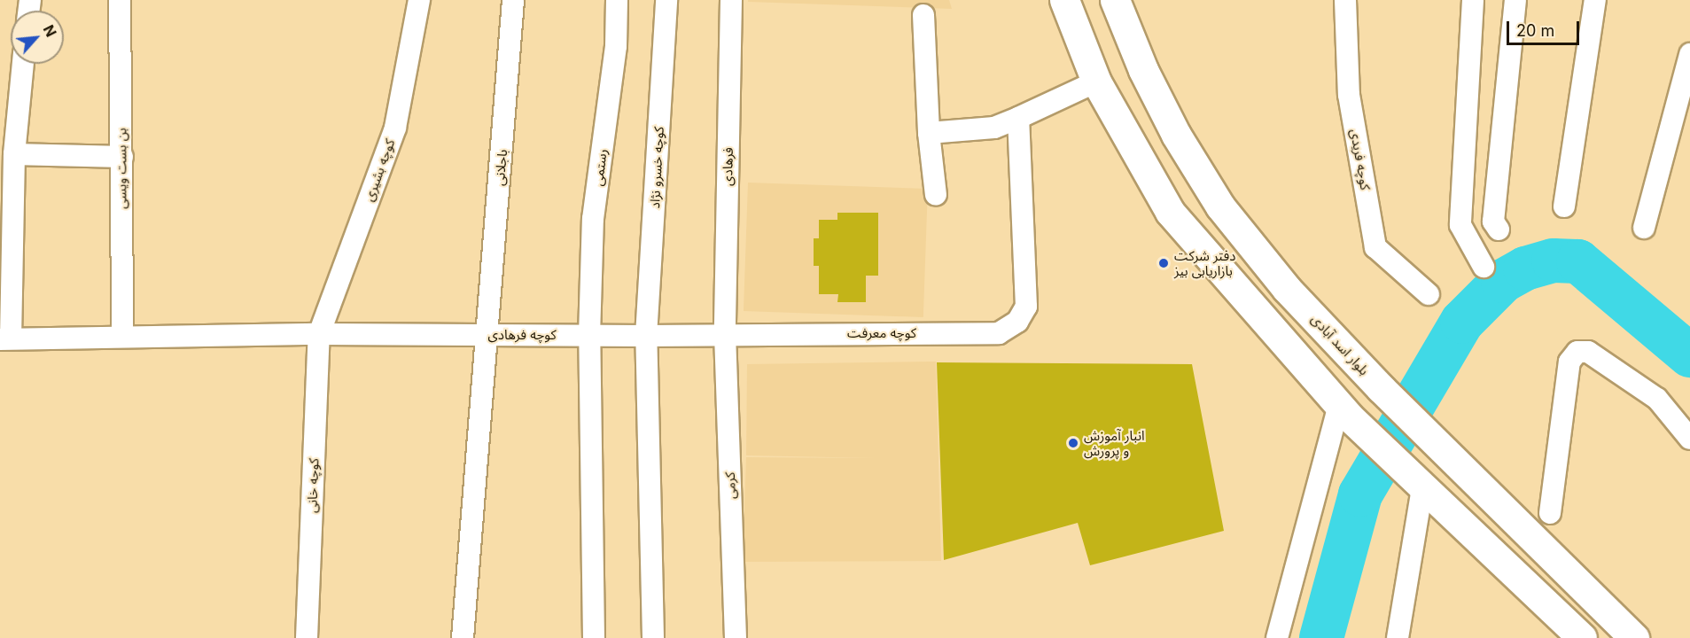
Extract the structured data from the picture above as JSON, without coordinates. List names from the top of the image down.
{
  "streets": {
    "main road": ["بلوار اسد آبادی"],
    "street": [
      "کوچه فریدی",
      "فرهادی",
      "باجلانی",
      "رستمی",
      "کوچه خسرو نژاد",
      "بن بست ویسی",
      "کوچه بشیری",
      "کوچه معرفت",
      "کوچه فرهادی",
      "کوچه خانی",
      "کرمی"
    ]
  },
  "crossings": [
    ["فرهادی", "کوچه معرفت"],
    ["فرهادی", "کوچه فرهادی"],
    ["فرهادی", "کرمی"],
    ["باجلانی", "کوچه فرهادی"],
    ["رستمی", "کوچه فرهادی"],
    ["کوچه خسرو نژاد", "کوچه فرهادی"],
    ["بن بست ویسی", "کوچه فرهادی"],
    ["کوچه بشیری", "کوچه فرهادی"],
    ["کوچه بشیری", "کوچه خانی"],
    ["کوچه معرفت", "کوچه فرهادی"],
    ["کوچه معرفت", "کرمی"],
    ["کوچه فرهادی", "کوچه خانی"],
    ["کوچه فرهادی", "کرمی"]
  ],
  "places": ["دفتر شرکت بازاریابی بیز", "انبار آموزش و پرورش"],
  "scale_bar": "20 m",
  "north": "top right"
}
